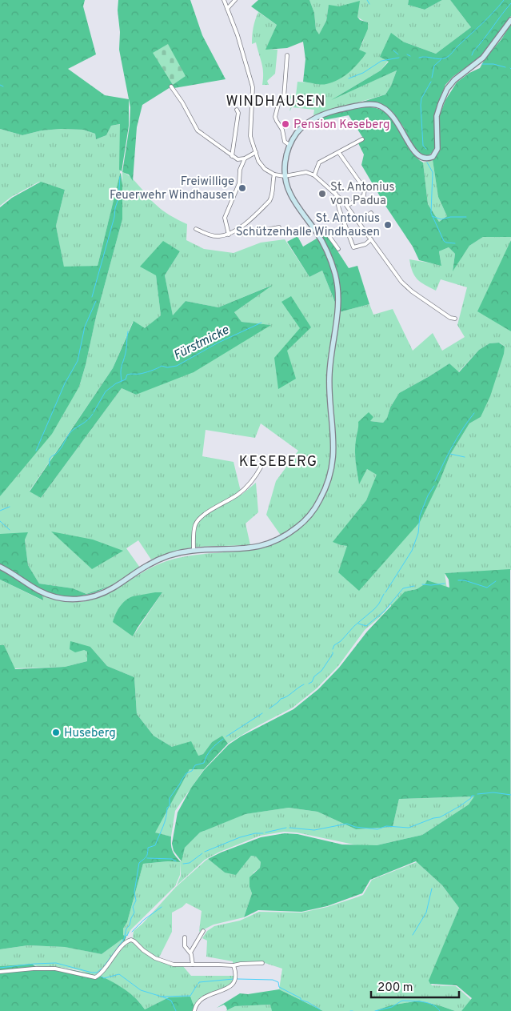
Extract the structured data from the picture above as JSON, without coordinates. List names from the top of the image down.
{
  "districts": ["WINDHAUSEN", "KESEBERG"],
  "water": ["Fürstmicke"],
  "places": [
    "Pension Keseberg",
    "Freiwillige Feuerwehr Windhausen",
    "St. Antonius von Padua",
    "St. Antonius Schützenhalle Windhausen",
    "Huseberg"
  ],
  "scale_bar": "200 m"
}
